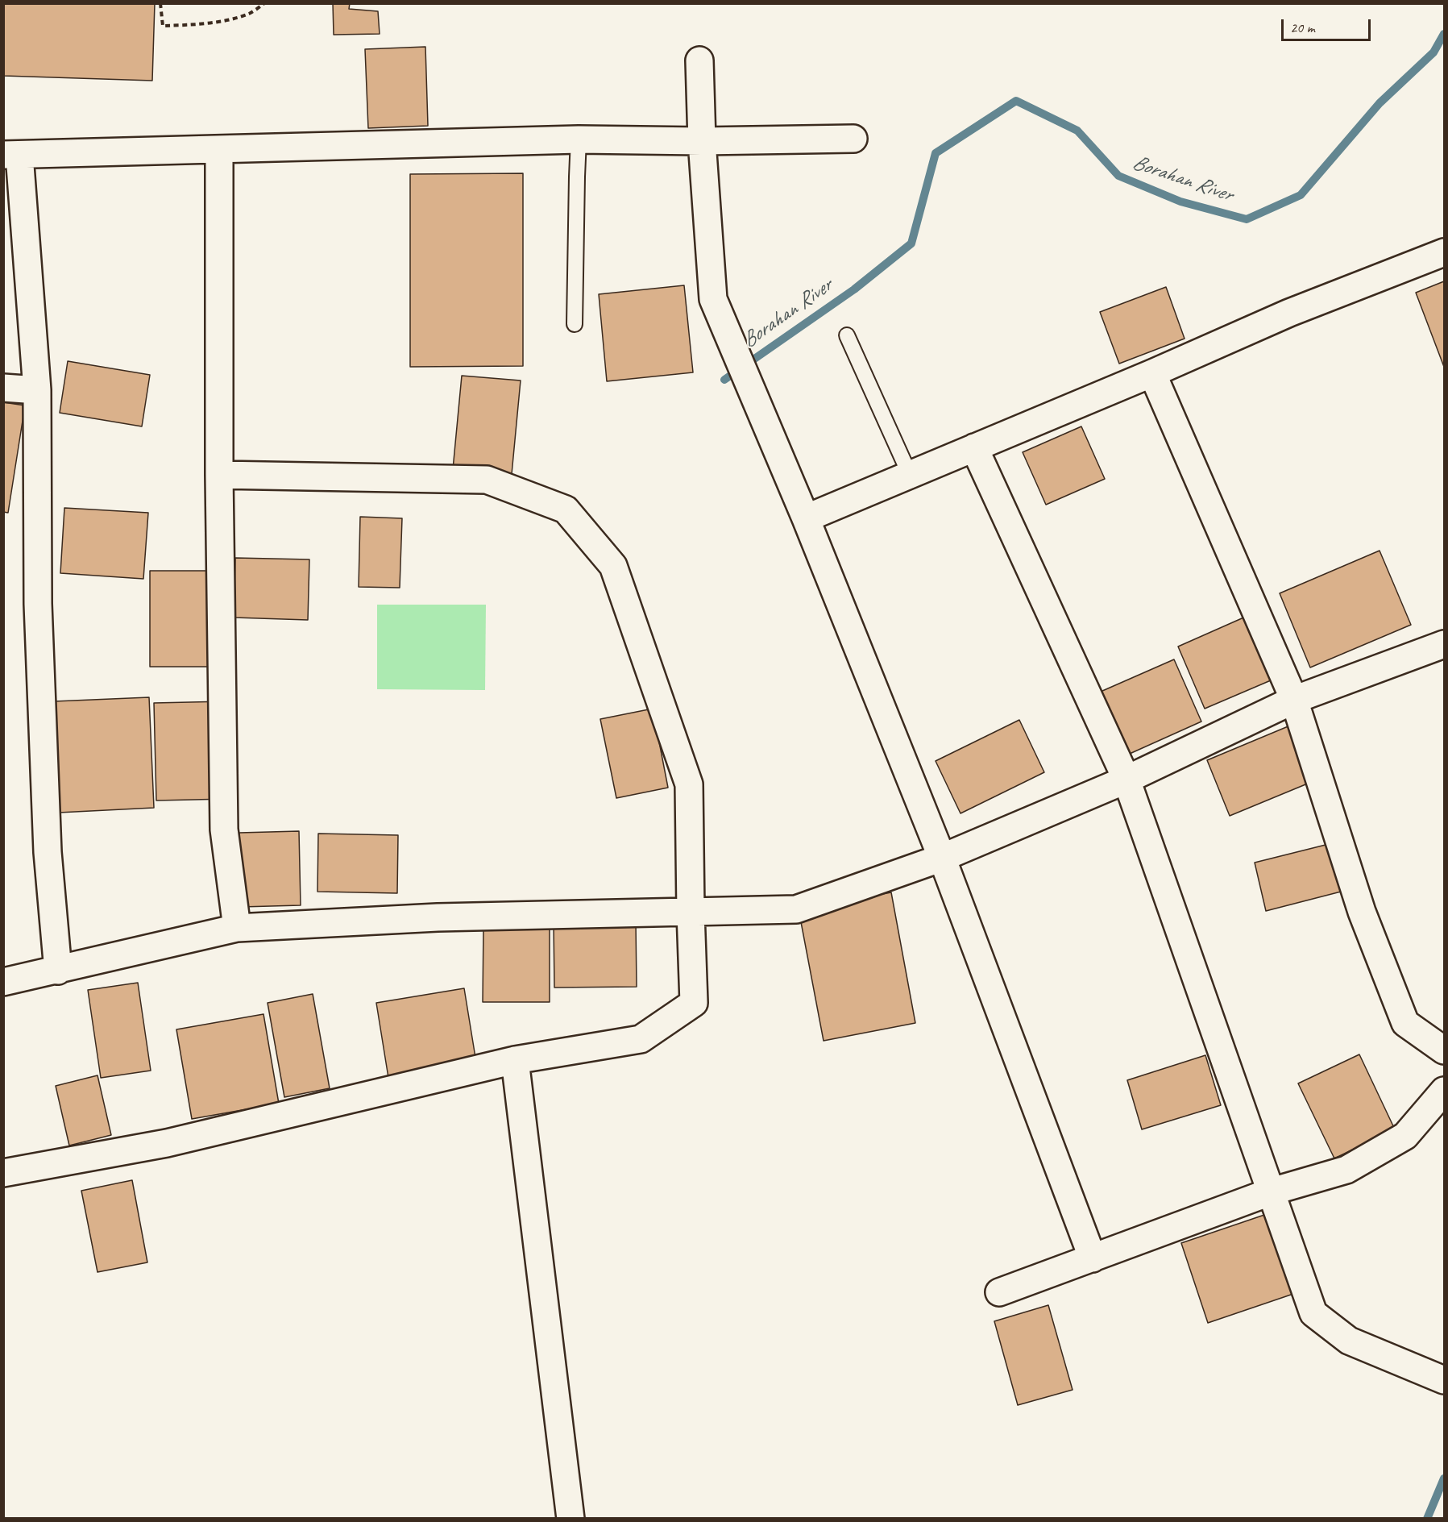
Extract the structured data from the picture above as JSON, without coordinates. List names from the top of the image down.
{
  "water": ["Borahan River"],
  "scale_bar": "20 m"
}
